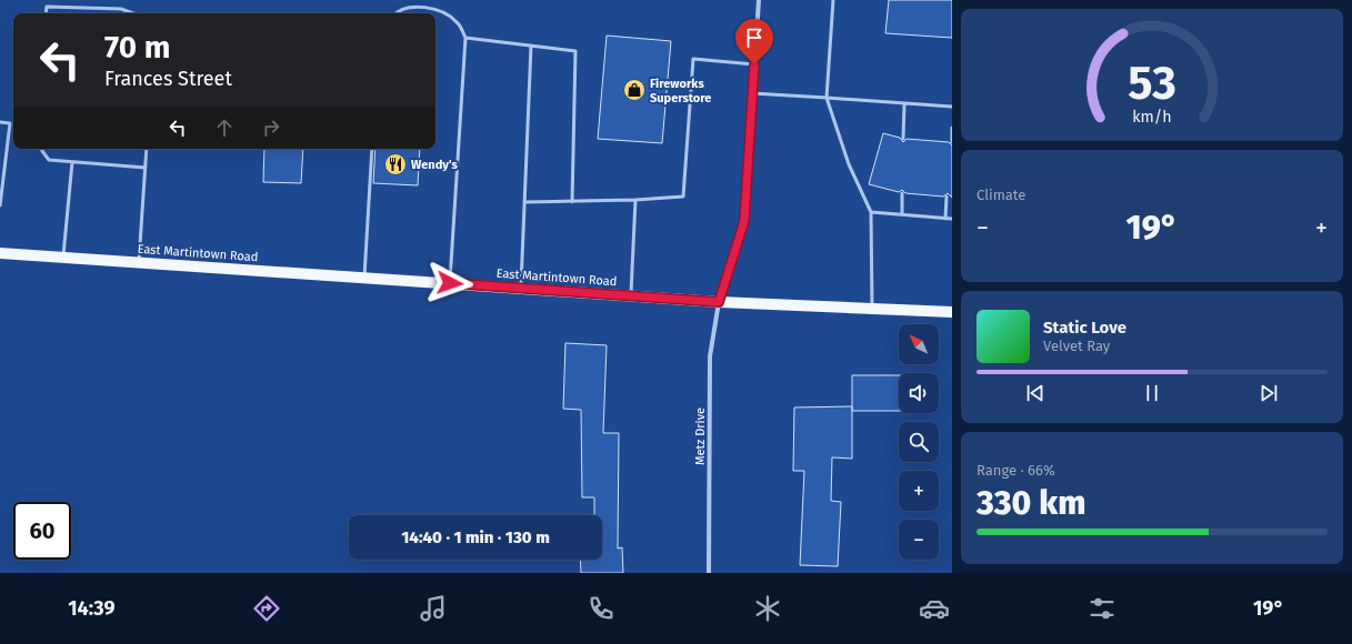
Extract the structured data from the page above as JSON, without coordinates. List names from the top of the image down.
{
  "streets": {
    "main road": ["East Martintown Road"],
    "street": ["Metz Drive"]
  },
  "crossings": [
    ["East Martintown Road", "Metz Drive"]
  ],
  "places": {
    "shop": ["Fireworks Superstore"],
    "restaurant": ["Wendy's"]
  },
  "north": "top left",
  "page": {
    "turn": ["70 m", "Frances Street"],
    "tile": [
      "Climate",
      ["Range · 66%", "330 km"]
    ],
    "heat": ["−", "19°", "+"],
    "song": ["Static Love", "Velvet Ray"],
    "map_buttons": ["+", "−"],
    "limit": "60",
    "trip": "14:40 · 1 min · 130 m",
    "tabs": ["14:39", "19°"],
    "gauge": ["53", "km/h"]
  }
}
